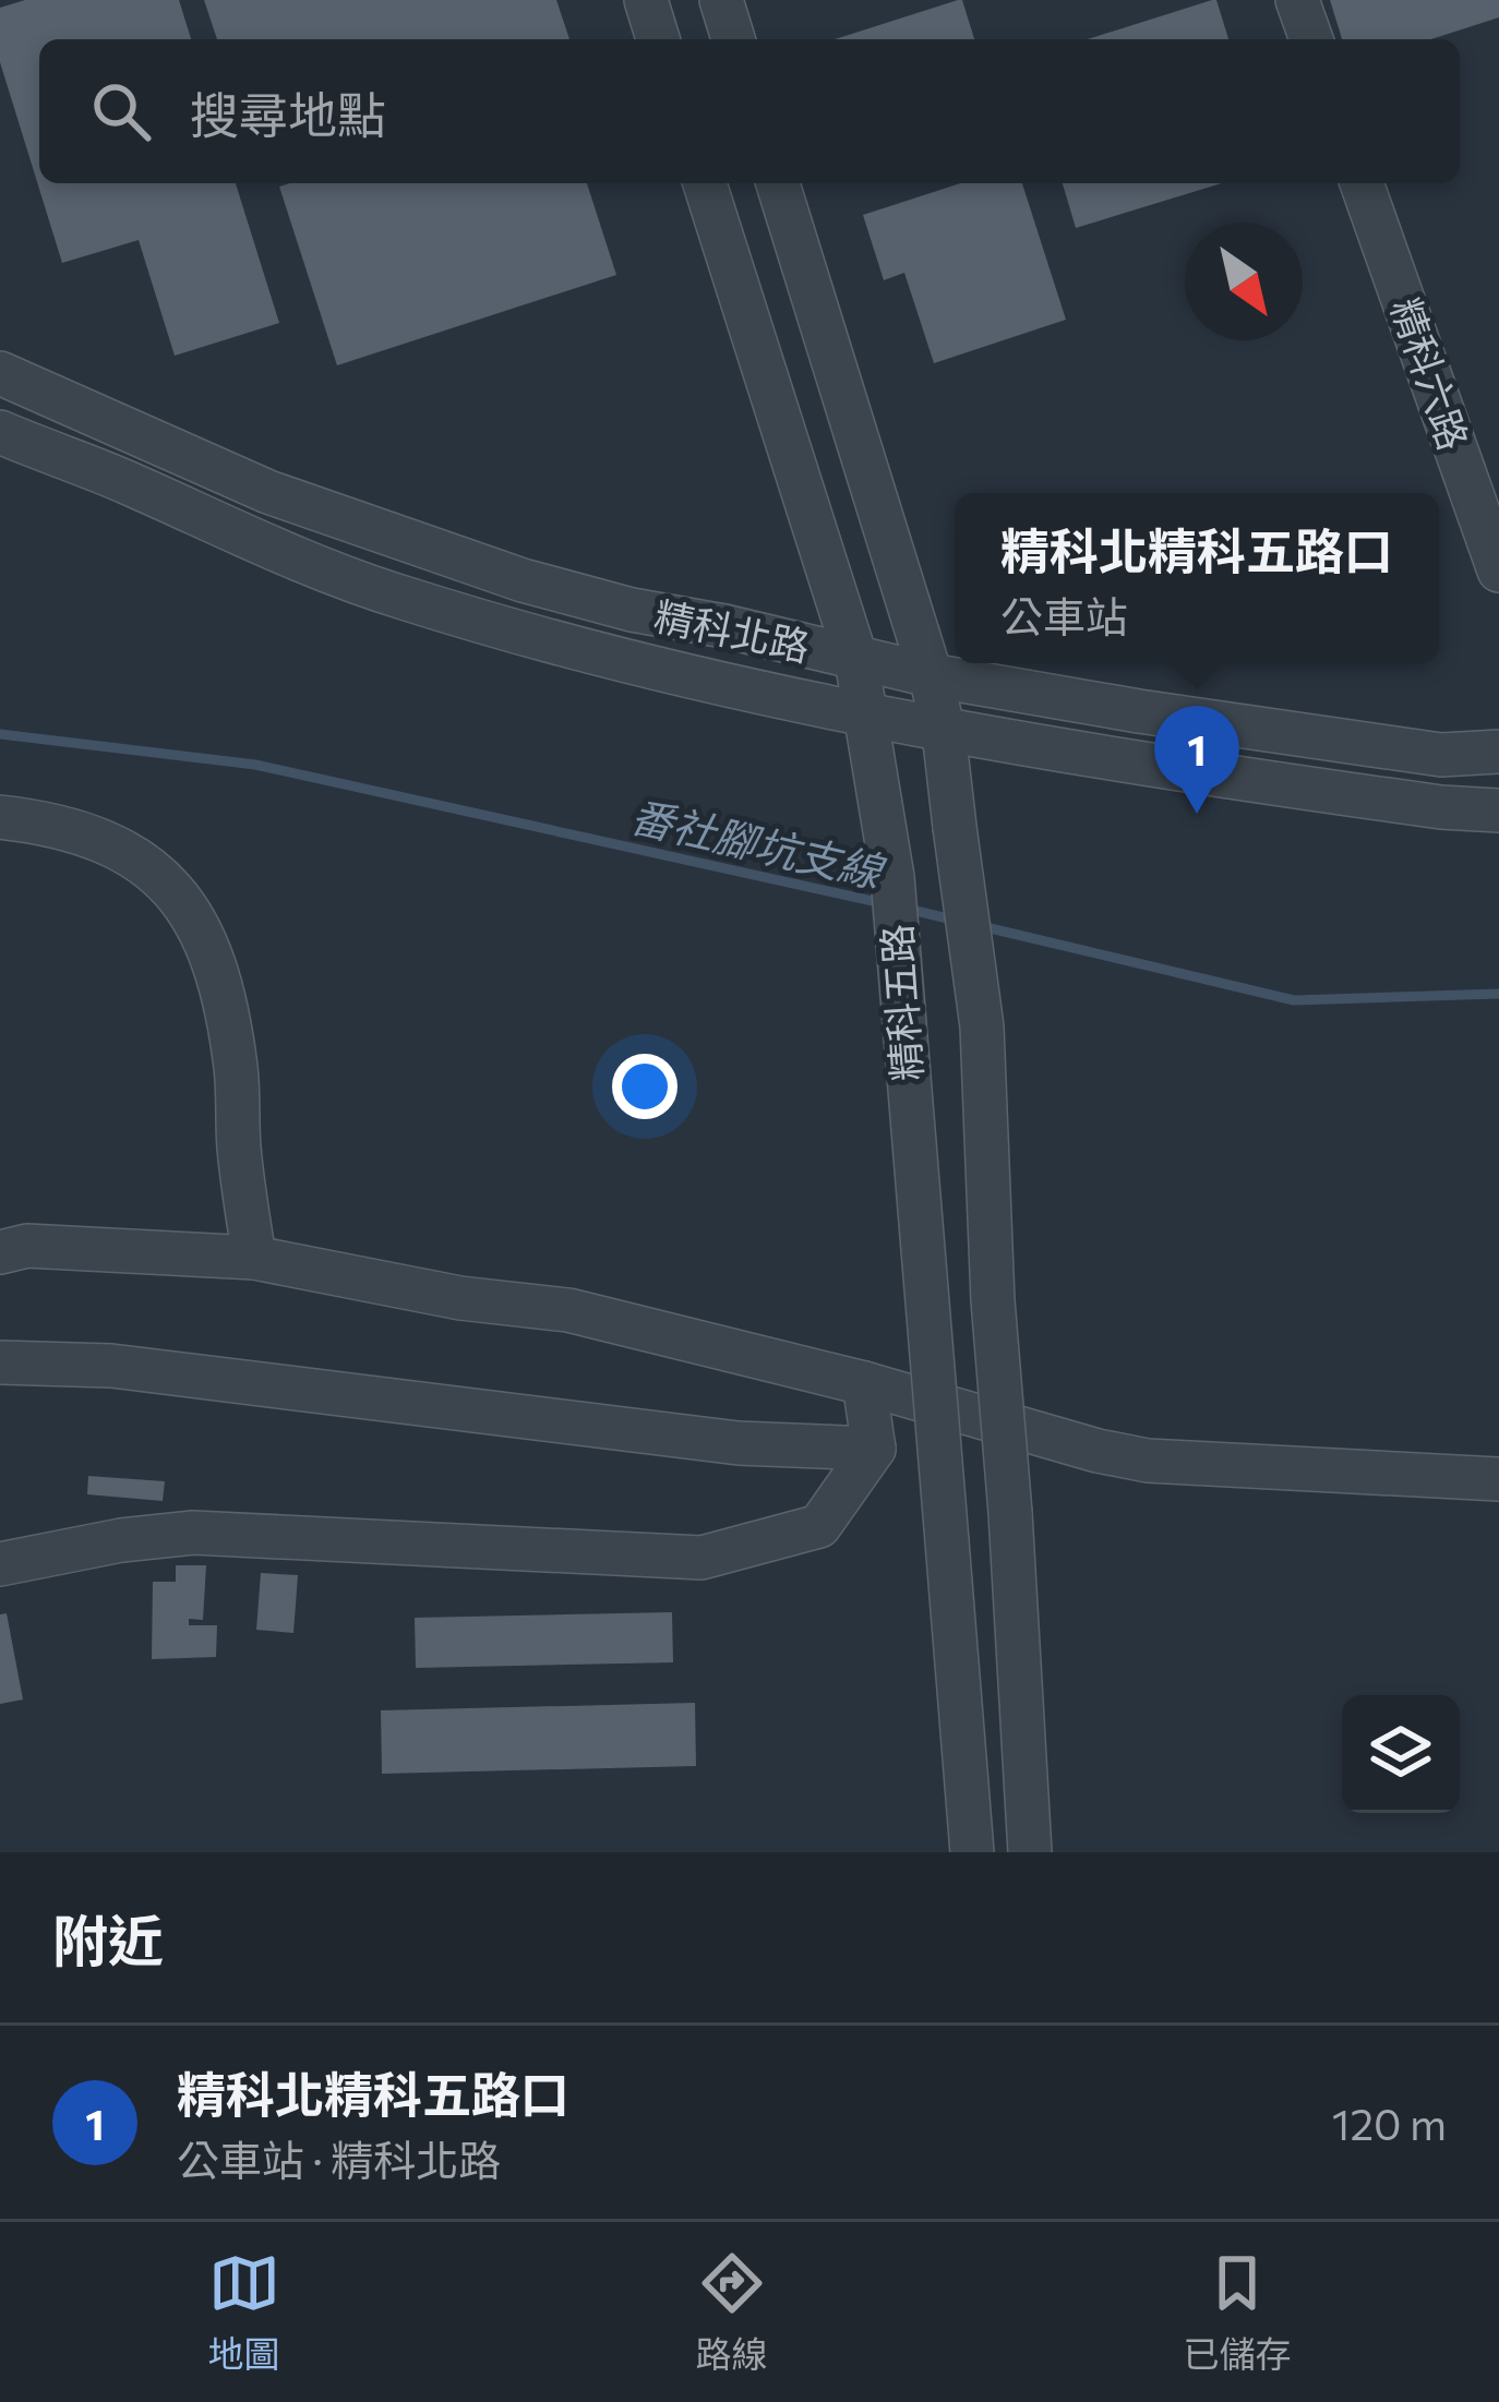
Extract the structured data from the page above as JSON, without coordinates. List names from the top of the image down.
{
  "streets": {
    "street": ["精科六路", "精科北路", "精科五路"]
  },
  "crossings": [
    ["精科北路", "精科五路"]
  ],
  "water": ["番社腳坑支線"],
  "north": "bottom right",
  "page": {
    "search": "搜尋地點",
    "popup": ["精科北精科五路口", "公車站"],
    "pins": "1",
    "heading": "附近",
    "list": [
      {
        "mark": "1",
        "name": "精科北精科五路口",
        "note": "公車站 · 精科北路",
        "value": "120 m"
      }
    ],
    "nav": ["地圖", "路線", "已儲存"]
  }
}
